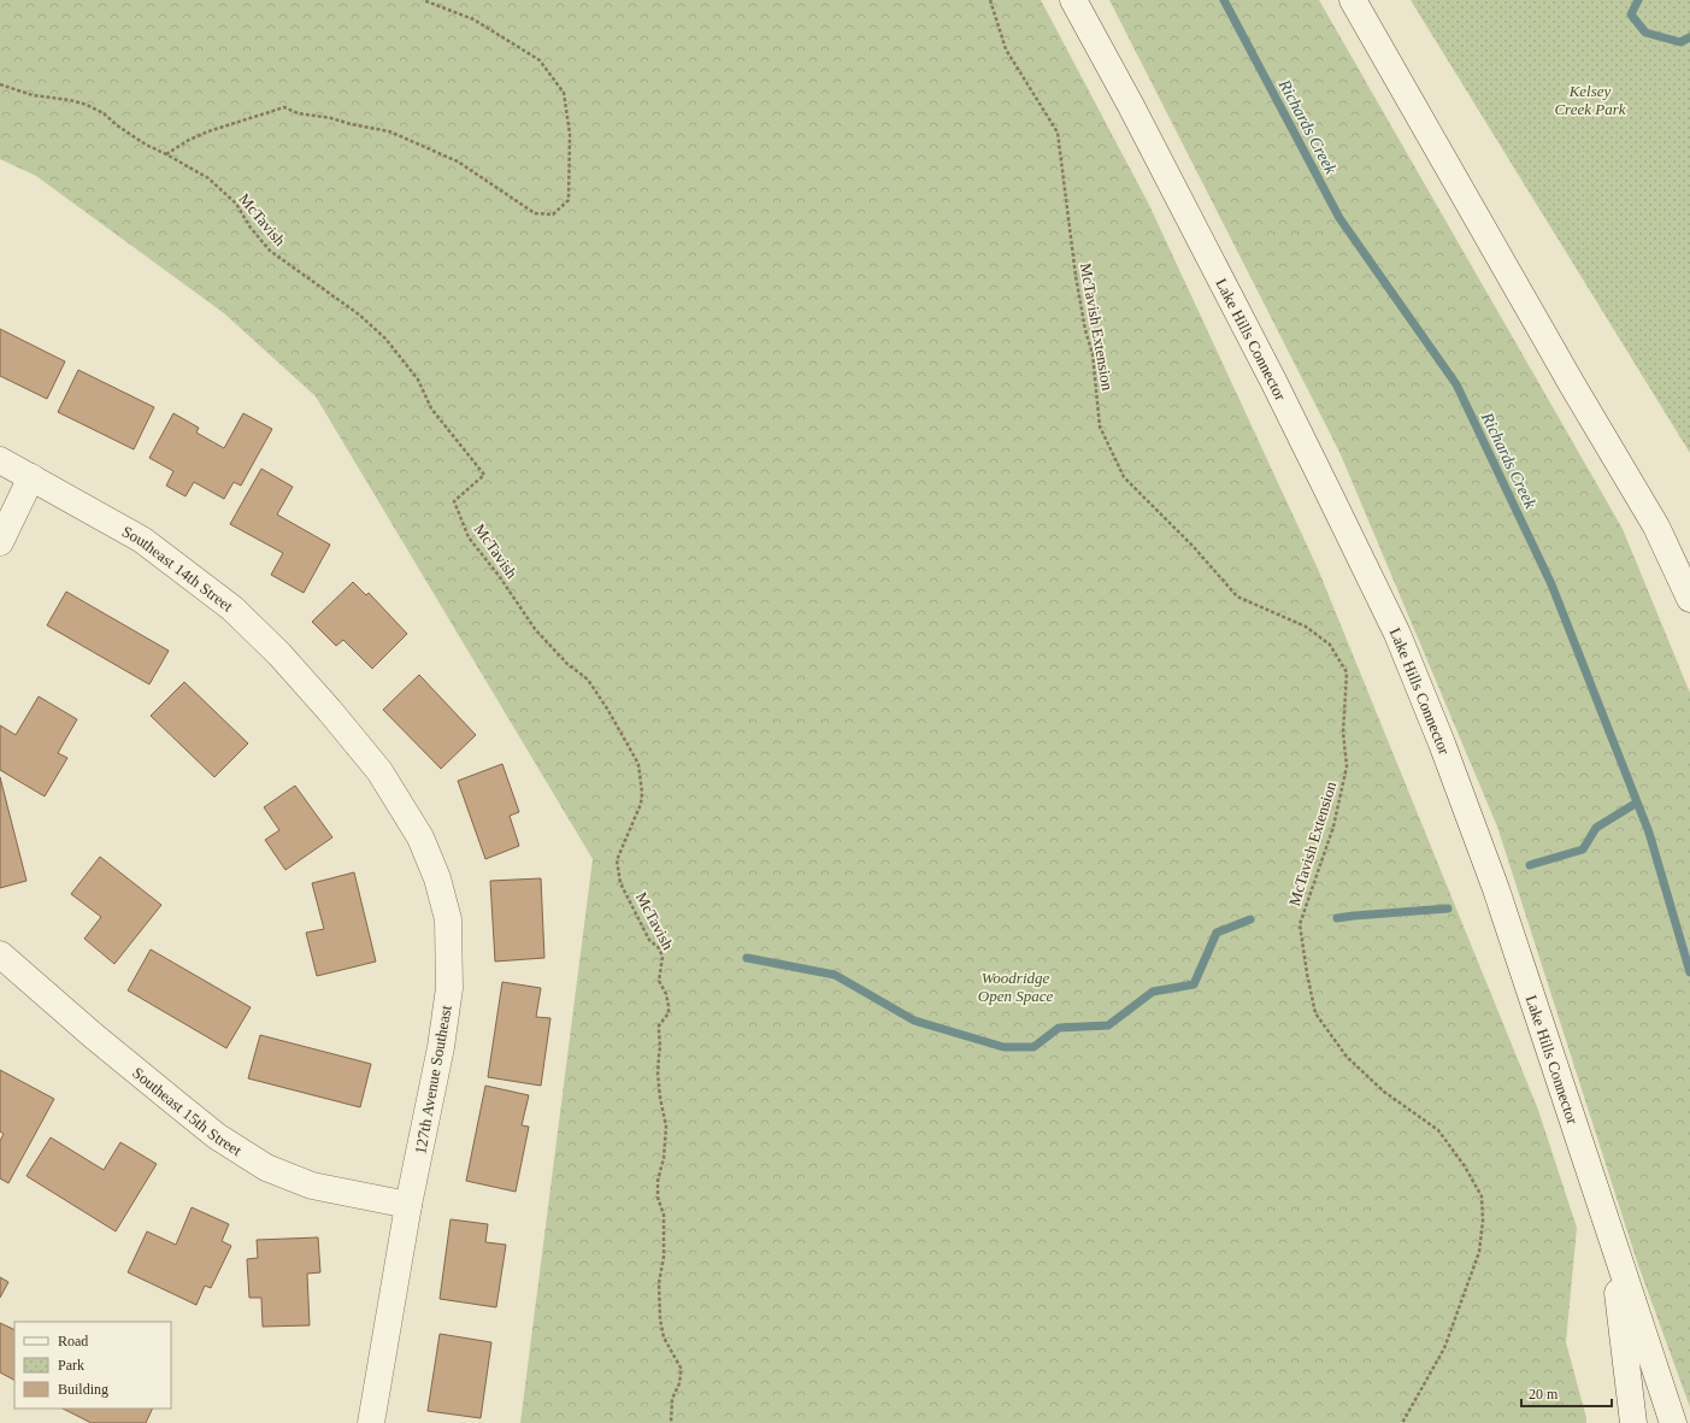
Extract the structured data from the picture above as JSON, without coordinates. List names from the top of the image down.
{
  "streets": {
    "main road": [
      "Lake Hills Connector",
      "Southeast 14th Street",
      "127th Avenue Southeast",
      "Southeast 15th Street"
    ],
    "path": ["McTavish", "McTavish Extension"]
  },
  "crossings": [
    ["Southeast 14th Street", "127th Avenue Southeast"],
    ["127th Avenue Southeast", "Southeast 15th Street"]
  ],
  "water": ["Richards Creek"],
  "parks": ["Kelsey Creek Park", "Woodridge Open Space"],
  "legend": ["Road", "Park", "Building"],
  "scale_bar": "20 m"
}
